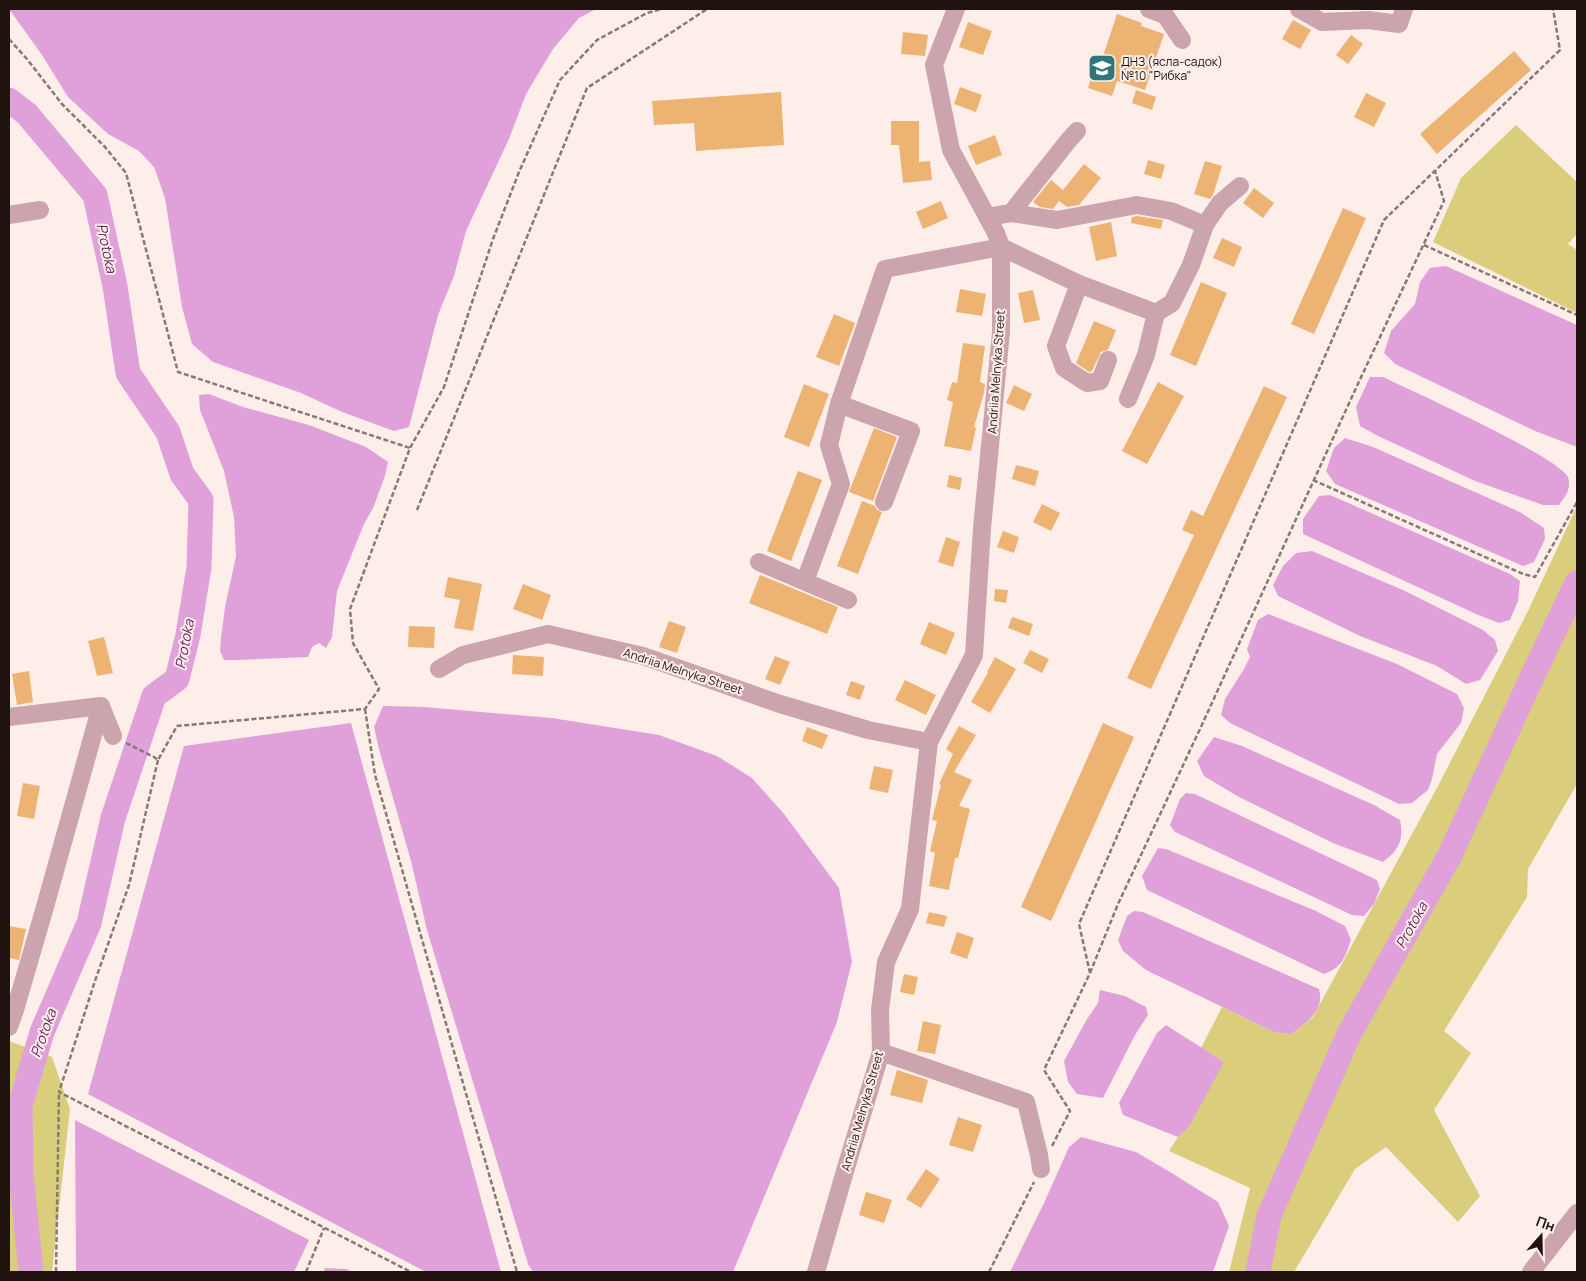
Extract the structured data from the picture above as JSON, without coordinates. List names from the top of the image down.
{
  "streets": {
    "street": ["Andriia Melnyka Street"]
  },
  "water": ["Protoka"],
  "places": {
    "school or university": ["ДНЗ (ясла-садок) №10 \"Рибка\""]
  },
  "north": "top"
}
